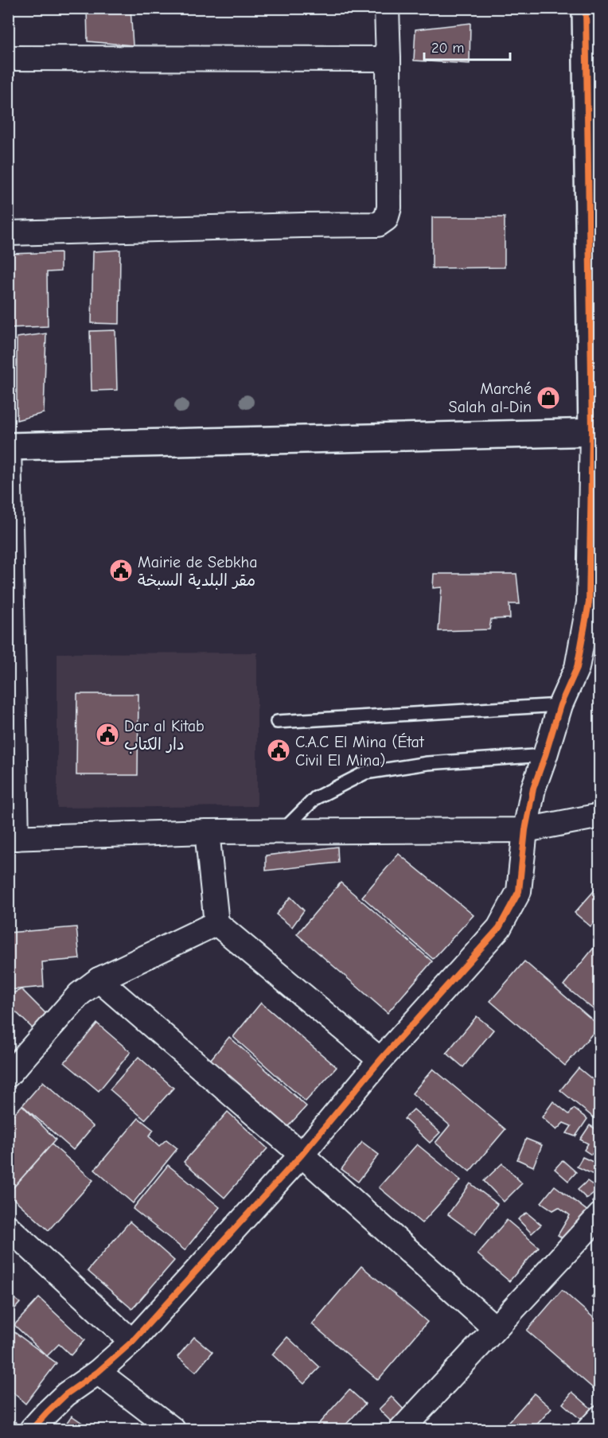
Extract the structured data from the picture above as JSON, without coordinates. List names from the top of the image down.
{
  "places": {
    "shop": ["Marché Salah al-Din"],
    "public building": ["Mairie de Sebkha مقر البلدية السبخة", "Dar al Kitab دار الكتاب", "C.A.C El Mina (État Civil El Mina)"]
  },
  "scale_bar": "20 m"
}
